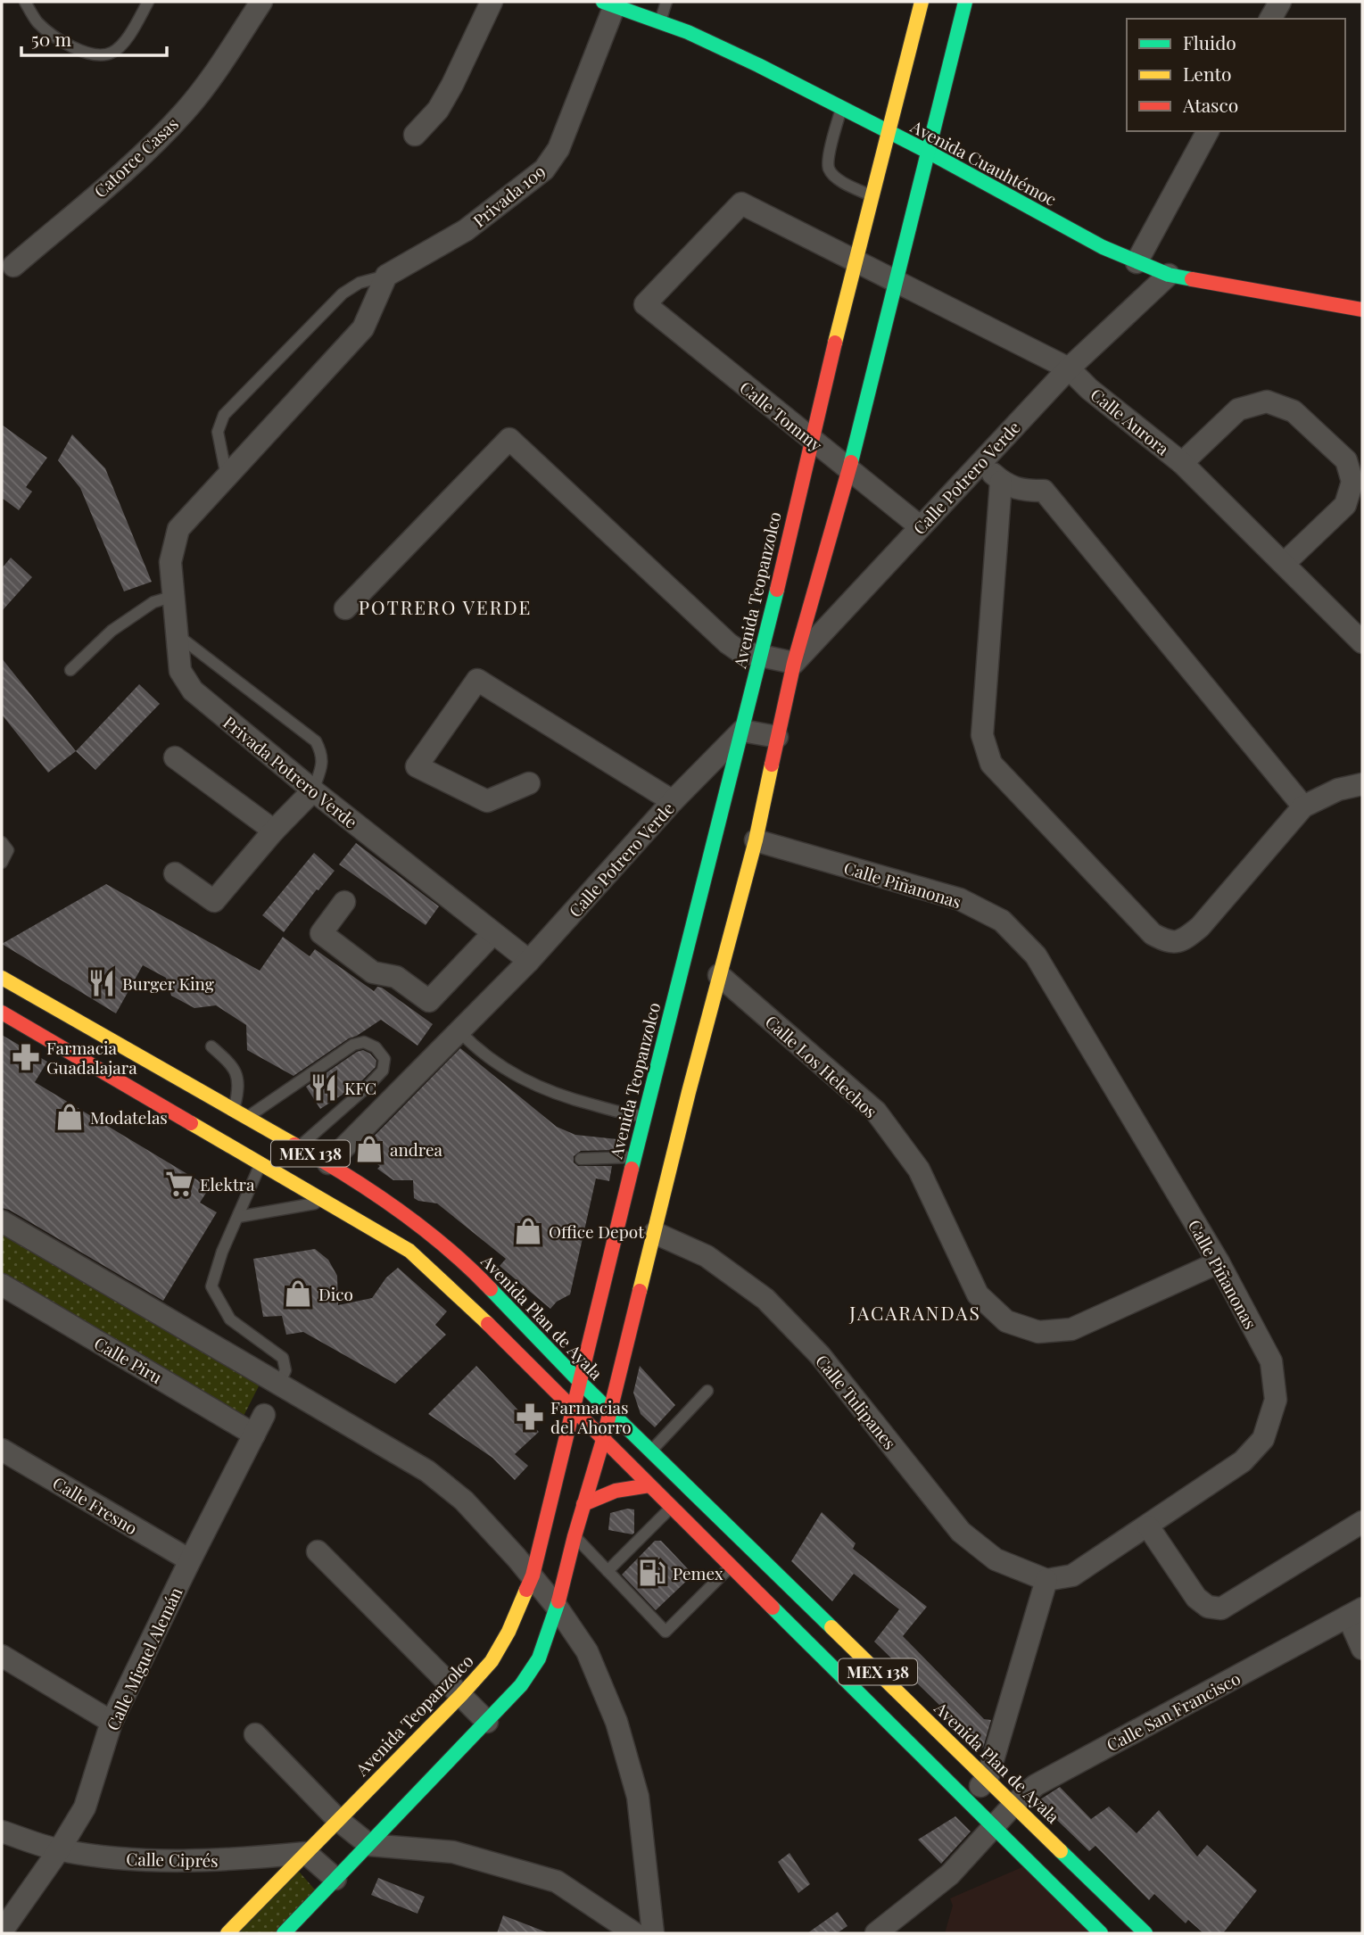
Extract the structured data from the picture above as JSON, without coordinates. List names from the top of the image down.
{
  "streets": {
    "main road": [
      "Avenida Cuauhtémoc",
      "Avenida Teopanzolco",
      "MEX 138",
      "Avenida Plan de Ayala"
    ],
    "street": [
      "Catorce Casas",
      "Privada 109",
      "Calle Tommy",
      "Calle Aurora",
      "Calle Potrero Verde",
      "Privada Potrero Verde",
      "Calle Piñanonas",
      "Calle Los Helechos",
      "Calle Piru",
      "Calle Tulipanes",
      "Calle Fresno",
      "Calle Miguel Alemán",
      "Calle San Francisco",
      "Calle Ciprés"
    ]
  },
  "crossings": [
    ["Avenida Cuauhtémoc", "Privada 109"],
    ["Avenida Cuauhtémoc", "Calle Potrero Verde"],
    ["Avenida Cuauhtémoc", "Avenida Teopanzolco"],
    ["Privada 109", "Privada Potrero Verde"],
    ["Calle Tommy", "Calle Aurora"],
    ["Calle Tommy", "Calle Potrero Verde"],
    ["Calle Tommy", "Avenida Teopanzolco"],
    ["Calle Aurora", "Calle Potrero Verde"],
    ["Calle Aurora", "Avenida Teopanzolco"],
    ["Calle Potrero Verde", "Avenida Teopanzolco"],
    ["Calle Potrero Verde", "Avenida Plan de Ayala"],
    ["Avenida Teopanzolco", "Calle Piñanonas"],
    ["Avenida Teopanzolco", "Calle Los Helechos"],
    ["Avenida Teopanzolco", "MEX 138"],
    ["Avenida Teopanzolco", "Avenida Plan de Ayala"],
    ["Avenida Teopanzolco", "Calle Tulipanes"],
    ["Avenida Teopanzolco", "Calle Ciprés"],
    ["Calle Piñanonas", "Calle Los Helechos"],
    ["Calle Piñanonas", "Calle Tulipanes"],
    ["MEX 138", "Calle San Francisco"],
    ["Avenida Plan de Ayala", "Calle San Francisco"],
    ["Calle Piru", "Calle Miguel Alemán"],
    ["Calle Fresno", "Calle Miguel Alemán"],
    ["Calle Miguel Alemán", "Calle Ciprés"]
  ],
  "districts": ["POTRERO VERDE", "JACARANDAS"],
  "places": {
    "restaurant": ["Burger King", "KFC"],
    "pharmacy": ["Farmacia Guadalajara", "Farmacias del Ahorro"],
    "shop": [
      "Modatelas",
      "andrea",
      "Office Depot",
      "Dico"
    ],
    "supermarket": ["Elektra"],
    "fuel station": ["Pemex"]
  },
  "legend": ["Fluido", "Lento", "Atasco"],
  "scale_bar": "50 m"
}
